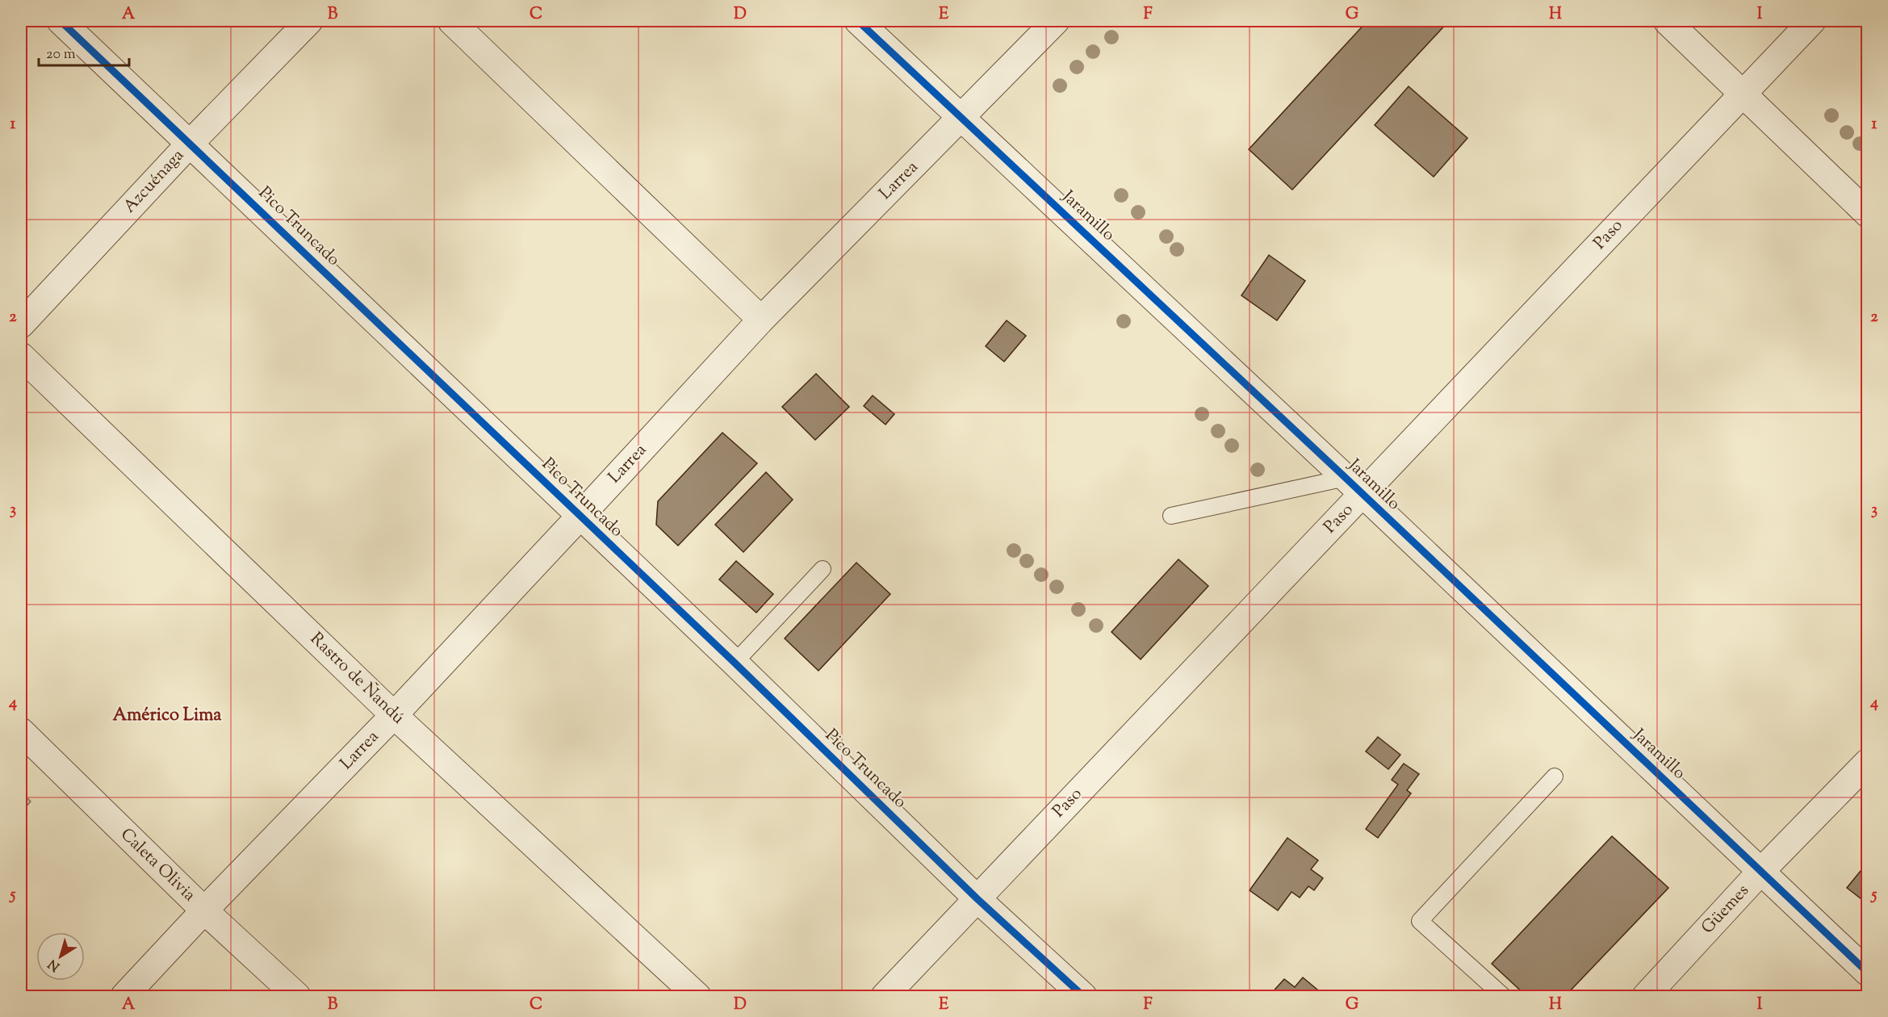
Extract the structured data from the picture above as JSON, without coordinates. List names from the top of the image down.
{
  "streets": {
    "street": [
      "Larrea",
      "Azcuénaga",
      "Jaramillo",
      "Pico Truncado",
      "Paso",
      "Rastro de Ñandú",
      "Caleta Olivia",
      "Güemes"
    ]
  },
  "crossings": [
    ["Larrea", "Jaramillo"],
    ["Larrea", "Pico Truncado"],
    ["Larrea", "Rastro de Ñandú"],
    ["Larrea", "Caleta Olivia"],
    ["Azcuénaga", "Pico Truncado"],
    ["Jaramillo", "Paso"],
    ["Jaramillo", "Güemes"],
    ["Pico Truncado", "Paso"]
  ],
  "districts": ["Américo Lima"],
  "scale_bar": "20 m",
  "north": "bottom left",
  "grid": {
    "columns": [
      "A",
      "B",
      "C",
      "D",
      "E",
      "F",
      "G",
      "H",
      "I"
    ],
    "rows": [
      "1",
      "2",
      "3",
      "4",
      "5"
    ]
  }
}
